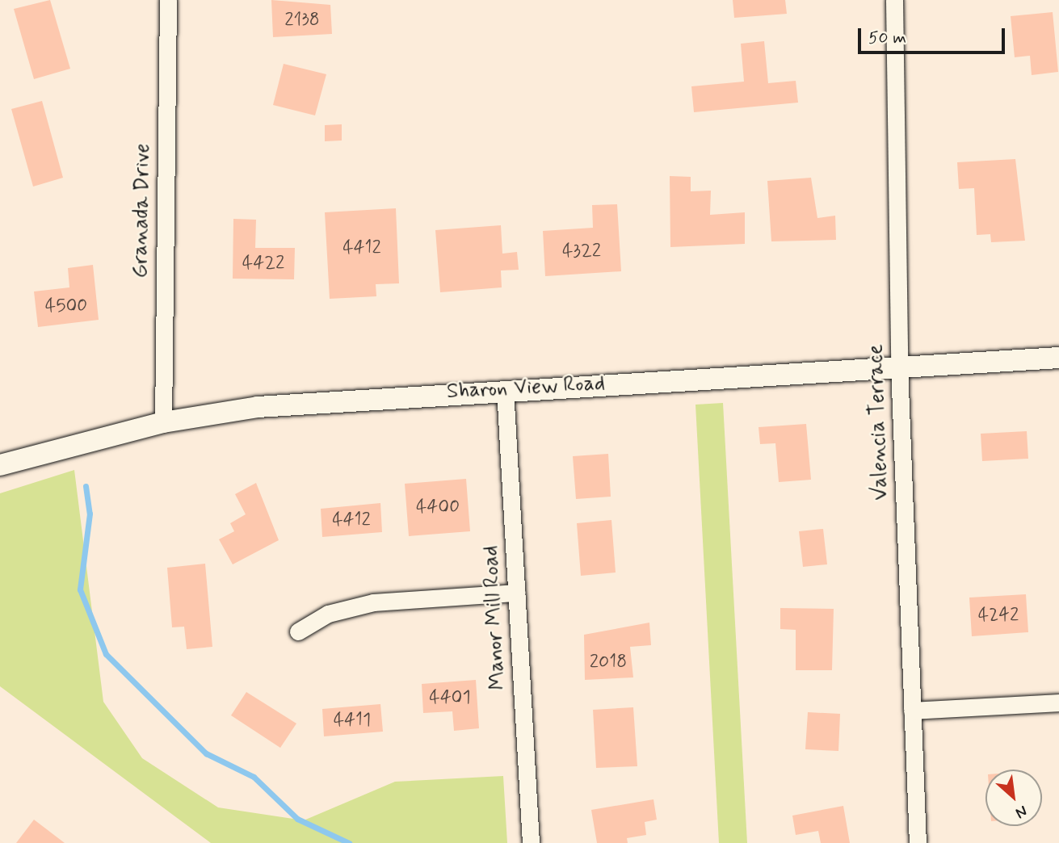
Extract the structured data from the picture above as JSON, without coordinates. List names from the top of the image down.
{
  "streets": {
    "street": [
      "Granada Drive",
      "Sharon View Road",
      "Valencia Terrace",
      "Manor Mill Road"
    ]
  },
  "crossings": [
    ["Granada Drive", "Sharon View Road"],
    ["Sharon View Road", "Valencia Terrace"],
    ["Sharon View Road", "Manor Mill Road"]
  ],
  "house_numbers": [
    "2138",
    "4412",
    "4322",
    "4422",
    "4500",
    "4400",
    "4412",
    "4242",
    "2018",
    "4401",
    "4411"
  ],
  "scale_bar": "50 m",
  "north": "bottom right"
}
